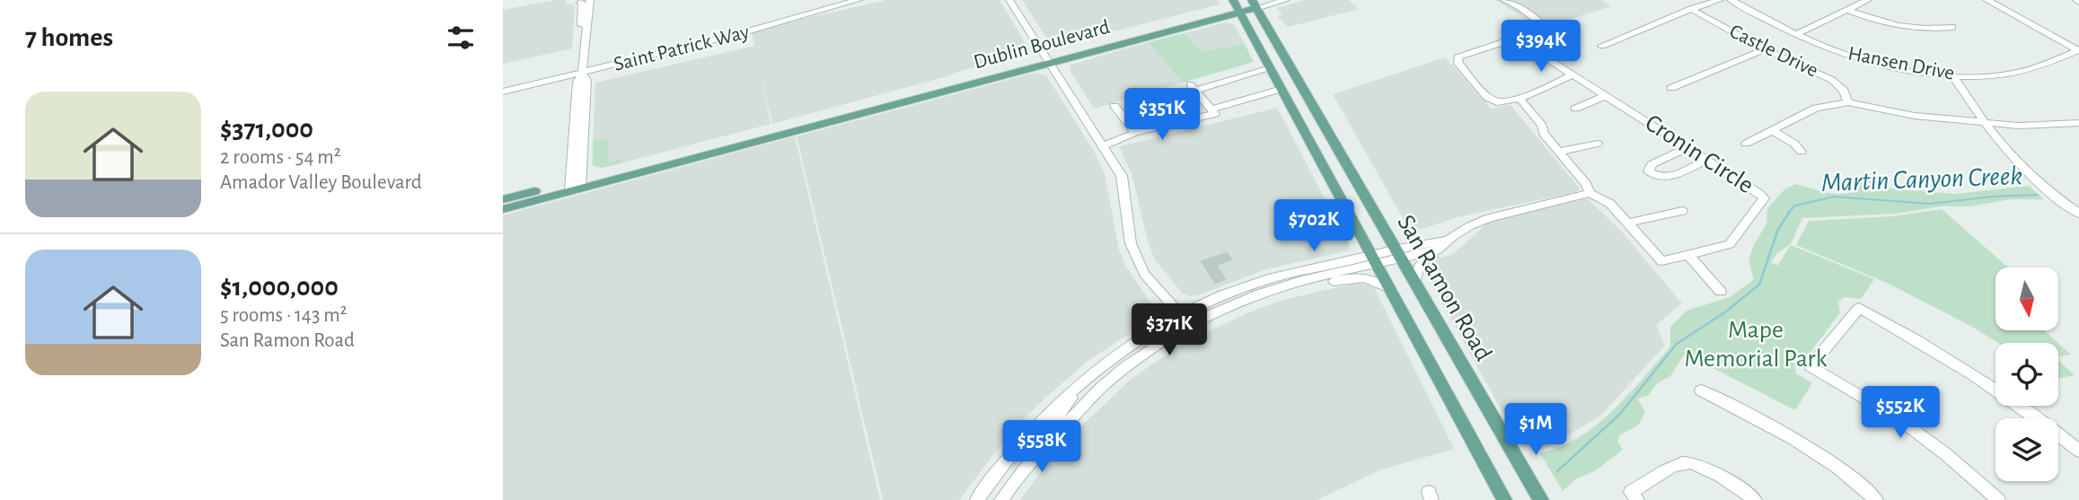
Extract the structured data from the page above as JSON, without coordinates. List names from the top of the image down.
{
  "streets": {
    "main road": ["Dublin Boulevard", "San Ramon Road"],
    "street": [
      "Saint Patrick Way",
      "Castle Drive",
      "Hansen Drive",
      "Cronin Circle"
    ]
  },
  "crossings": [
    ["Dublin Boulevard", "San Ramon Road"]
  ],
  "water": ["Martin Canyon Creek"],
  "parks": ["Mape Memorial Park"],
  "north": "bottom",
  "page": {
    "heading": "7 homes",
    "price": [
      "$394K",
      "$351K",
      "$702K",
      "$371K",
      "$552K",
      "$1M",
      "$558K"
    ],
    "list": [
      {
        "name": "$371,000",
        "note": "2 rooms · 54 m² · Amador Valley Boulevard"
      },
      {
        "name": "$1,000,000",
        "note": "5 rooms · 143 m² · San Ramon Road"
      }
    ]
  }
}
